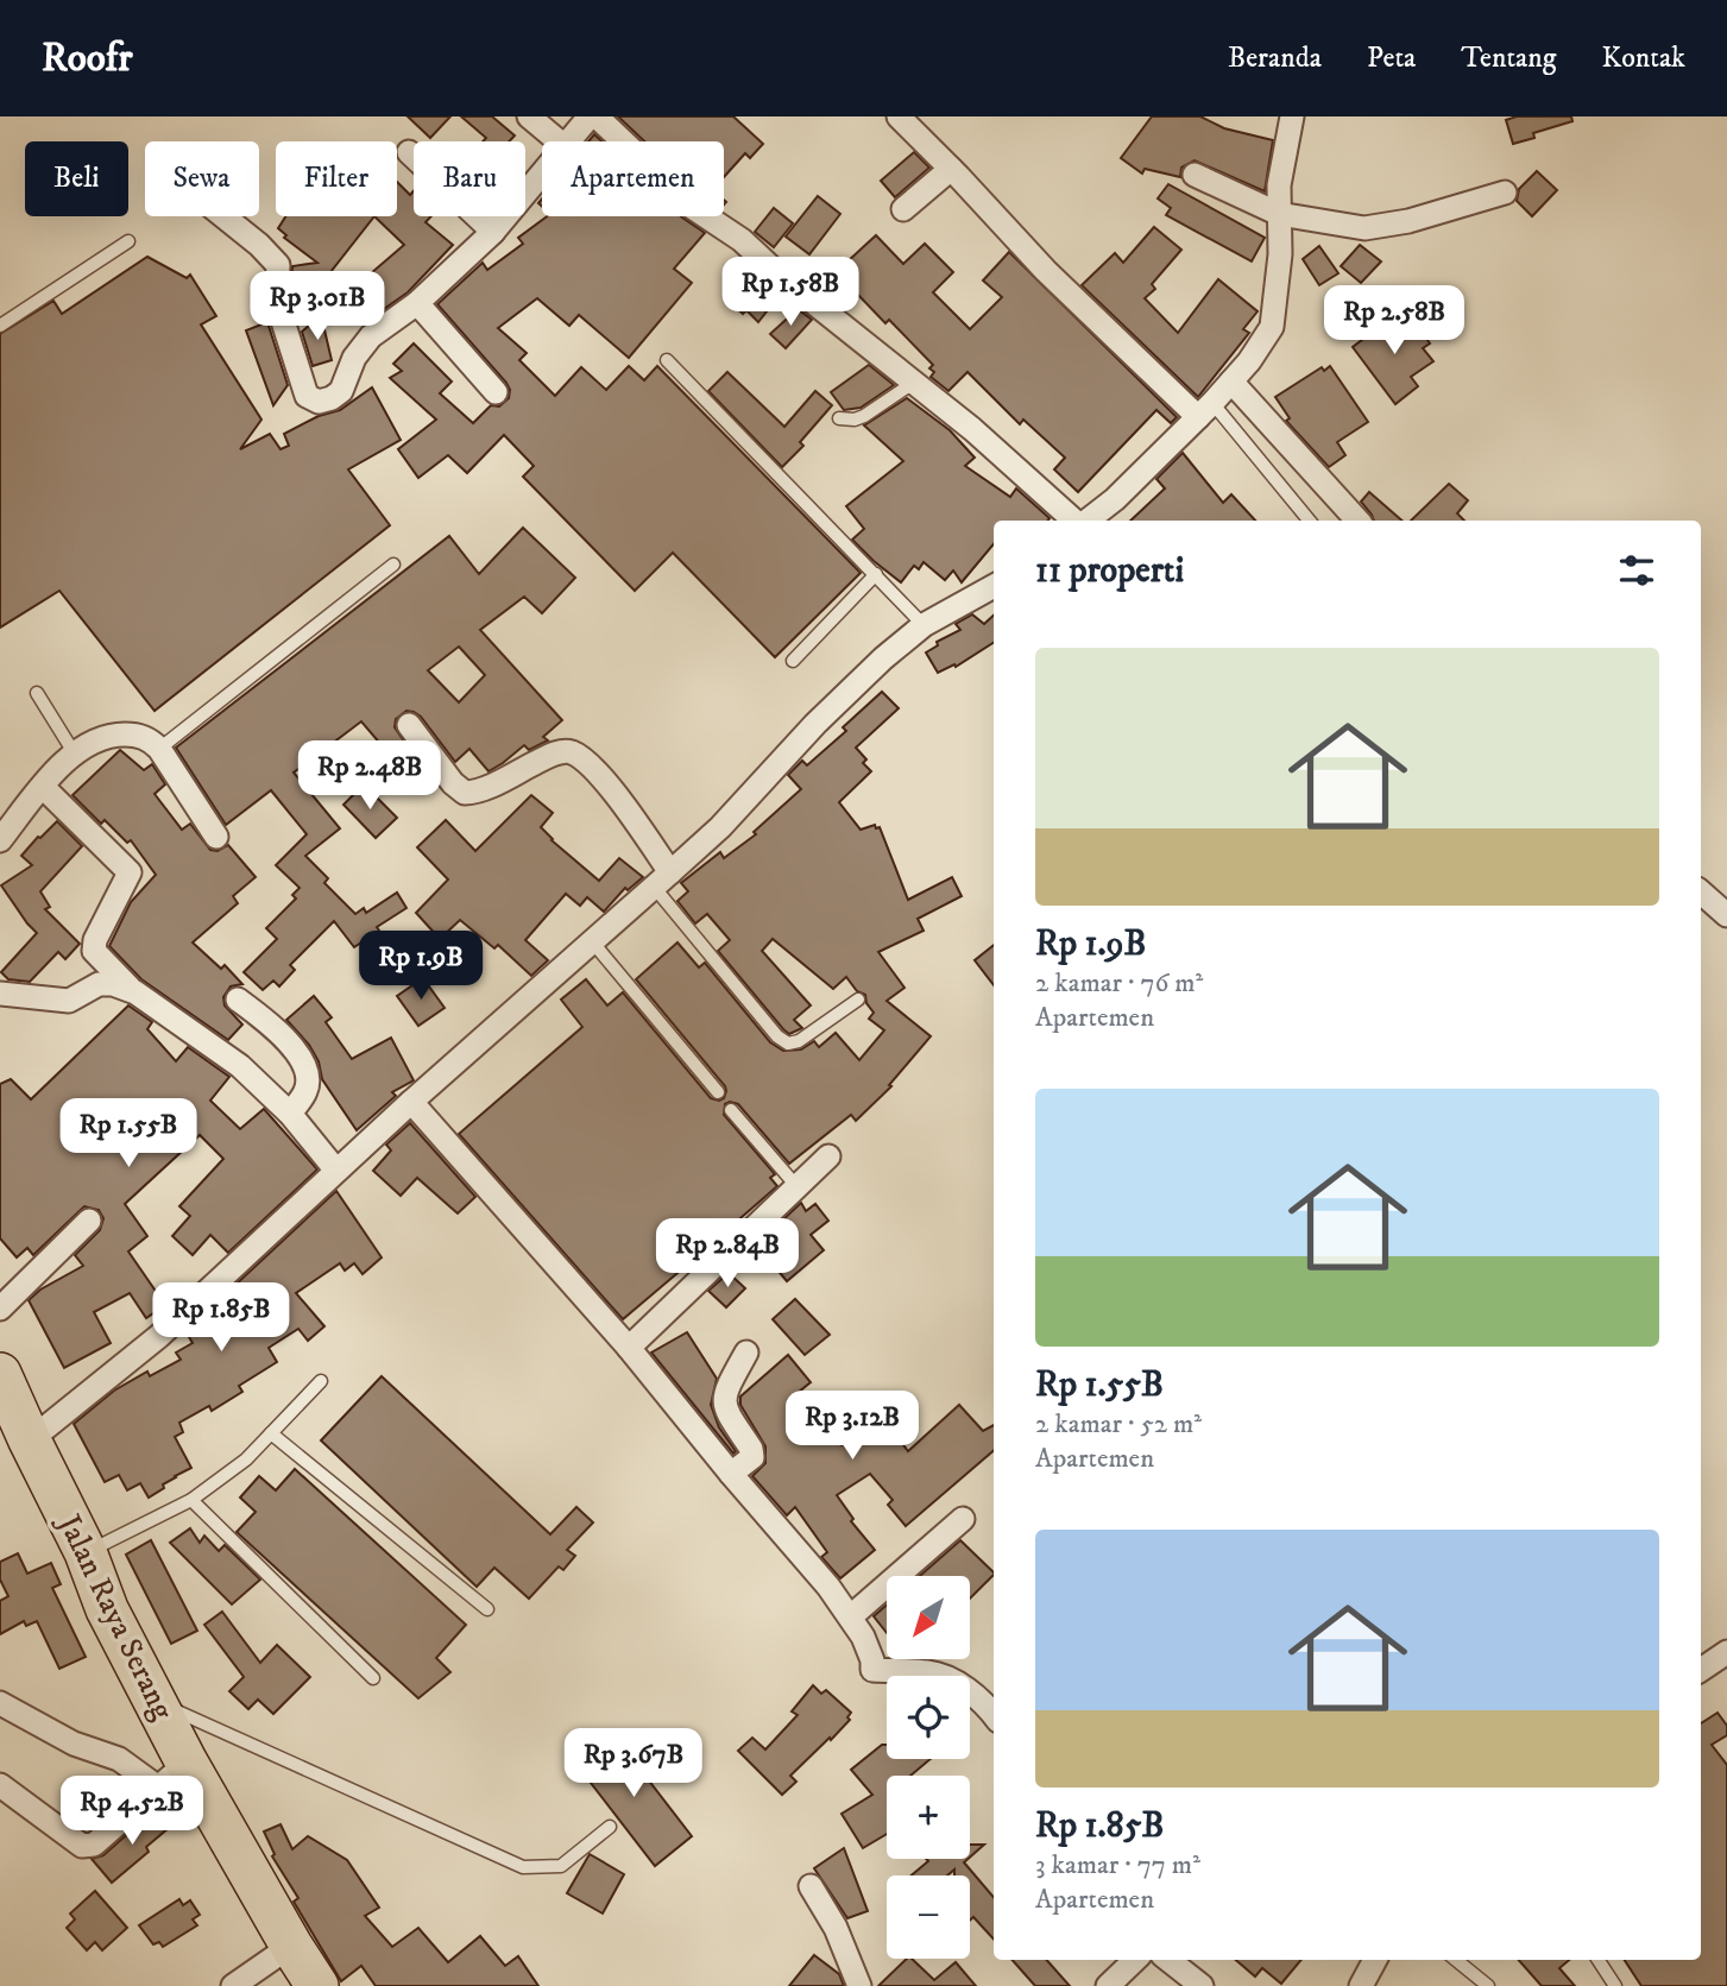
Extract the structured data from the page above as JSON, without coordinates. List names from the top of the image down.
{
  "streets": {
    "highway": ["Jalan Raya Serang"]
  },
  "north": "bottom left",
  "page": {
    "header": "Roofr",
    "nav": [
      "Beranda",
      "Peta",
      "Tentang",
      "Kontak"
    ],
    "chip": [
      "Beli",
      "Sewa",
      "Filter",
      "Baru",
      "Apartemen"
    ],
    "price": [
      "Rp 1.58B",
      "Rp 3.01B",
      "Rp 2.58B",
      "Rp 2.48B",
      "Rp 1.9B",
      "Rp 1.55B",
      "Rp 2.84B",
      "Rp 1.85B",
      "Rp 3.12B",
      "Rp 3.67B",
      "Rp 4.52B"
    ],
    "heading": "11 properti",
    "list": [
      {
        "name": "Rp 1.9B",
        "note": "2 kamar · 76 m² · Apartemen"
      },
      {
        "name": "Rp 1.55B",
        "note": "2 kamar · 52 m² · Apartemen"
      },
      {
        "name": "Rp 1.85B",
        "note": "3 kamar · 77 m² · Apartemen"
      }
    ],
    "map_buttons": ["+", "−"]
  }
}
